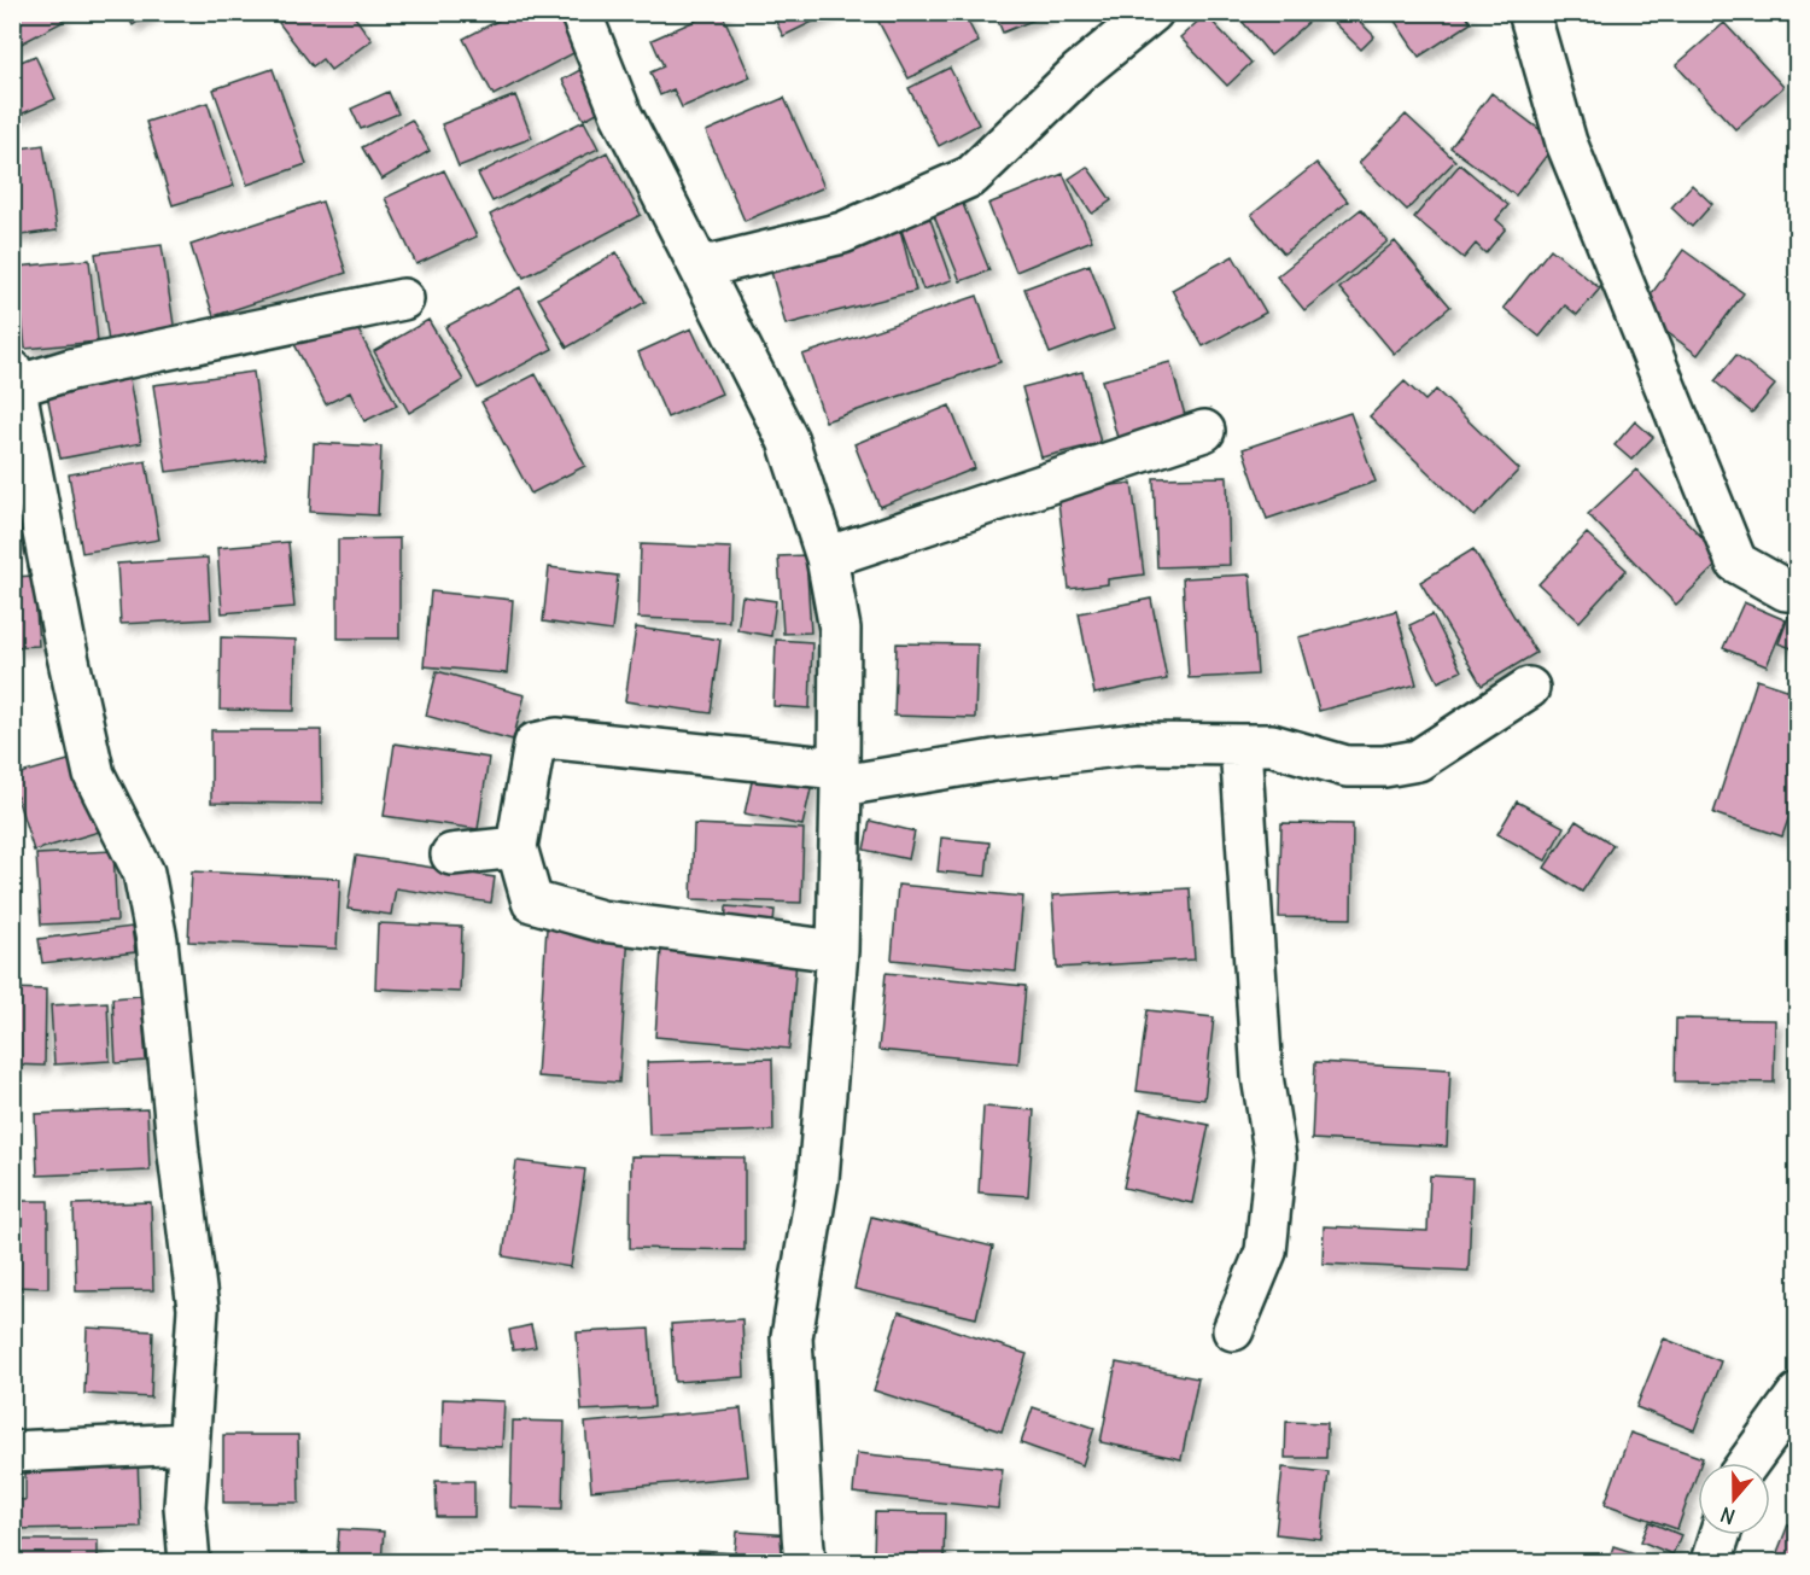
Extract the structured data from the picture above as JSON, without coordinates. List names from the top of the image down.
{
  "north": "bottom"
}
